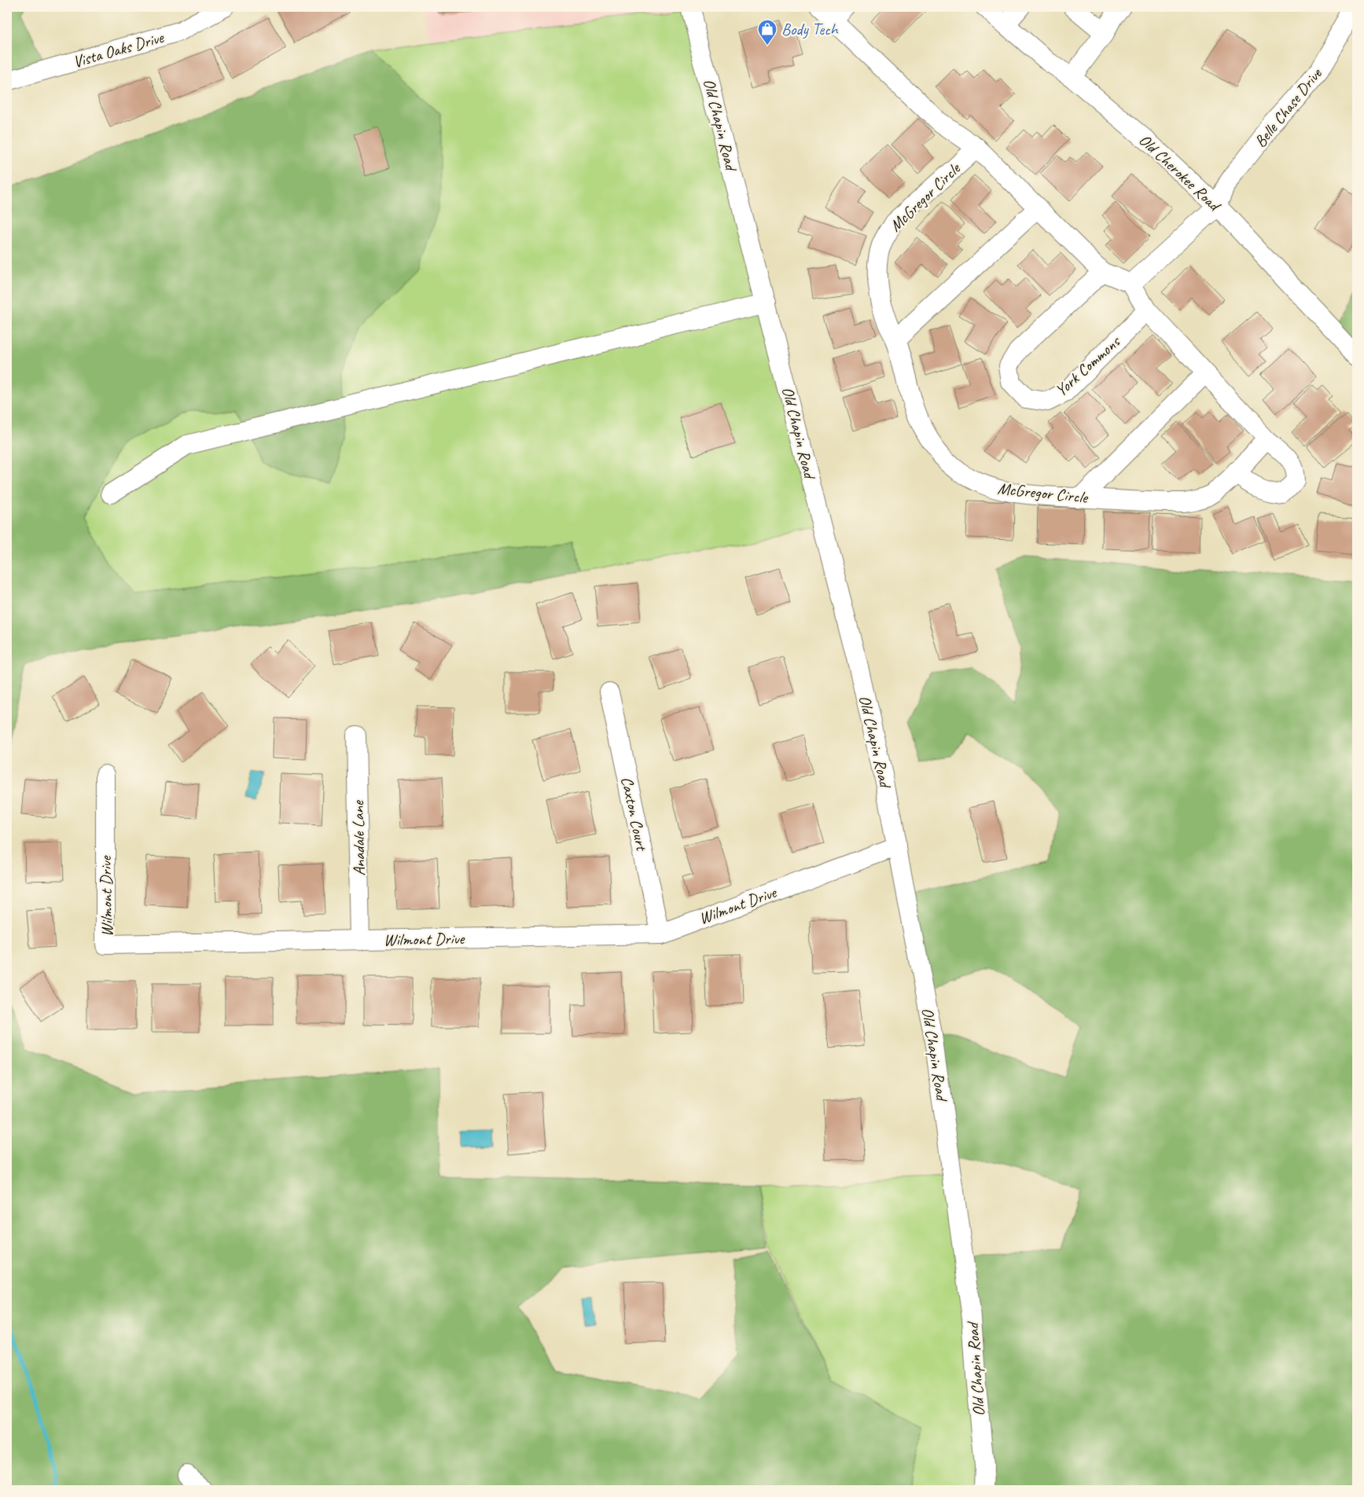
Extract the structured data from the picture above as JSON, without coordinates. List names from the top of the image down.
{
  "streets": {
    "street": [
      "Vista Oaks Drive",
      "Belle Chase Drive",
      "Old Chapin Road",
      "Old Cherokee Road",
      "McGregor Circle",
      "York Commons",
      "Caxton Court",
      "Anadale Lane",
      "Wilmont Drive"
    ]
  },
  "crossings": [
    ["Belle Chase Drive", "Old Cherokee Road"],
    ["Old Chapin Road", "Wilmont Drive"],
    ["Caxton Court", "Wilmont Drive"],
    ["Anadale Lane", "Wilmont Drive"]
  ],
  "places": {
    "shop": ["Body Tech"]
  }
}
